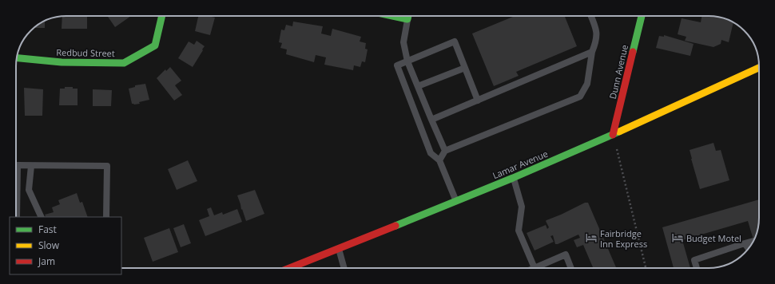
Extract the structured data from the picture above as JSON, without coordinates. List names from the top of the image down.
{
  "streets": {
    "main road": ["Redbud Street", "Dunn Avenue", "Lamar Avenue"]
  },
  "crossings": [
    ["Dunn Avenue", "Lamar Avenue"]
  ],
  "places": {
    "hotel": ["Fairbridge Inn Express", "Budget Motel"]
  },
  "legend": ["Fast", "Slow", "Jam"]
}
